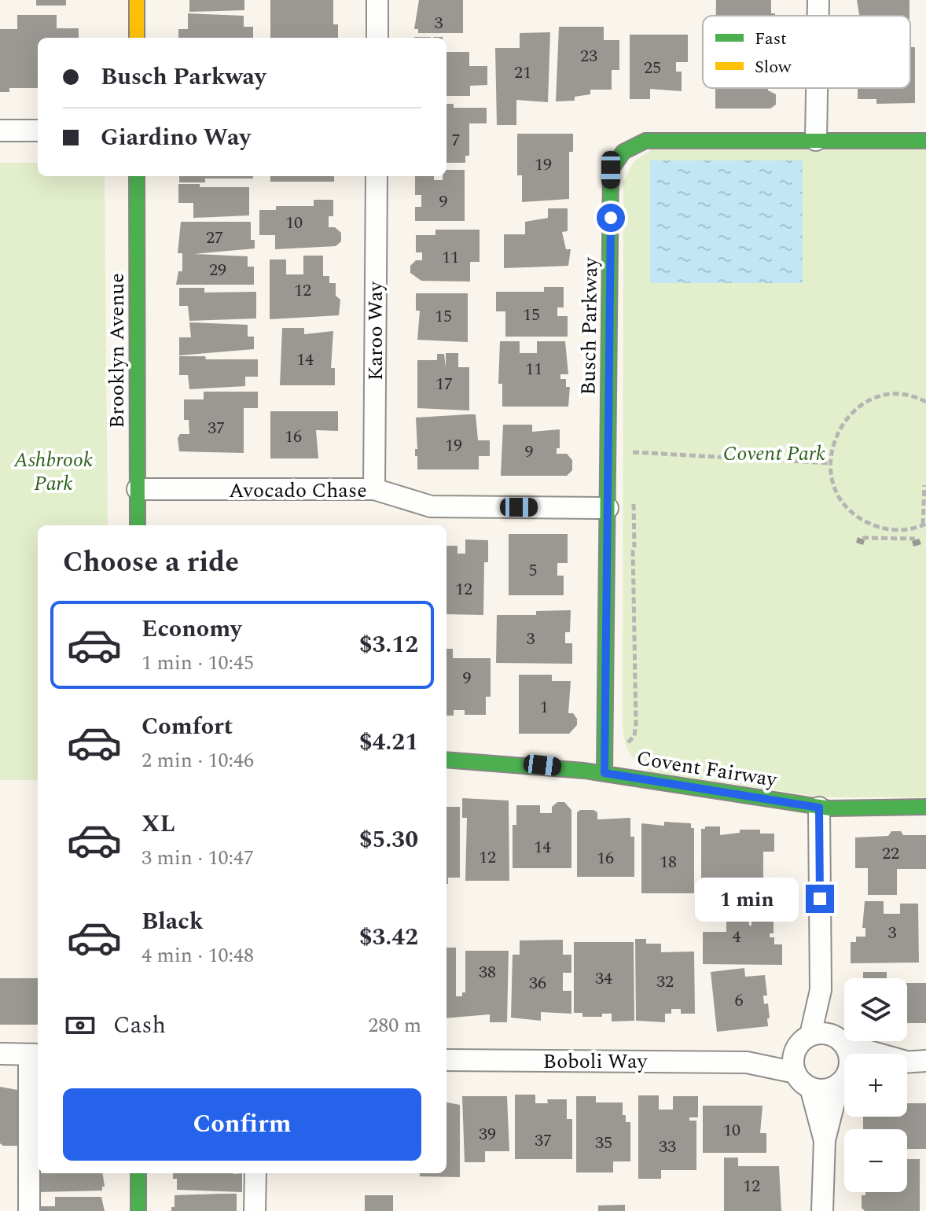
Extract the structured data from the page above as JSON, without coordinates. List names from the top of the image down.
{
  "streets": {
    "street": [
      "Busch Parkway",
      "Karoo Way",
      "Brooklyn Avenue",
      "Avocado Chase",
      "Covent Fairway",
      "Boboli Way"
    ]
  },
  "crossings": [
    ["Busch Parkway", "Avocado Chase"],
    ["Busch Parkway", "Covent Fairway"],
    ["Karoo Way", "Avocado Chase"],
    ["Brooklyn Avenue", "Avocado Chase"]
  ],
  "parks": ["Covent Park", "Ashbrook Park"],
  "house_numbers": [
    "3",
    "23",
    "25",
    "21",
    "7",
    "19",
    "9",
    "10",
    "27",
    "11",
    "29",
    "12",
    "15",
    "15",
    "14",
    "11",
    "17",
    "37",
    "16",
    "19",
    "9",
    "5",
    "12",
    "3",
    "9",
    "1",
    "14",
    "22",
    "12",
    "16",
    "18",
    "3",
    "4",
    "38",
    "34",
    "32",
    "36",
    "6",
    "10",
    "39",
    "37",
    "35",
    "33",
    "12"
  ],
  "legend": ["Fast", "Slow"],
  "page": {
    "banner": ["Busch Parkway", "Giardino Way"],
    "heading": "Choose a ride",
    "list": [
      {
        "name": "Economy",
        "note": "1 min · 10:45",
        "value": "$3.12"
      },
      {
        "name": "Comfort",
        "note": "2 min · 10:46",
        "value": "$4.21"
      },
      {
        "name": "XL",
        "note": "3 min · 10:47",
        "value": "$5.30"
      },
      {
        "name": "Black",
        "note": "4 min · 10:48",
        "value": "$3.42"
      }
    ],
    "bubble": "1 min",
    "map_buttons": ["+", "−"],
    "pay": ["Cash", "280 m"],
    "buttons": "Confirm"
  }
}
